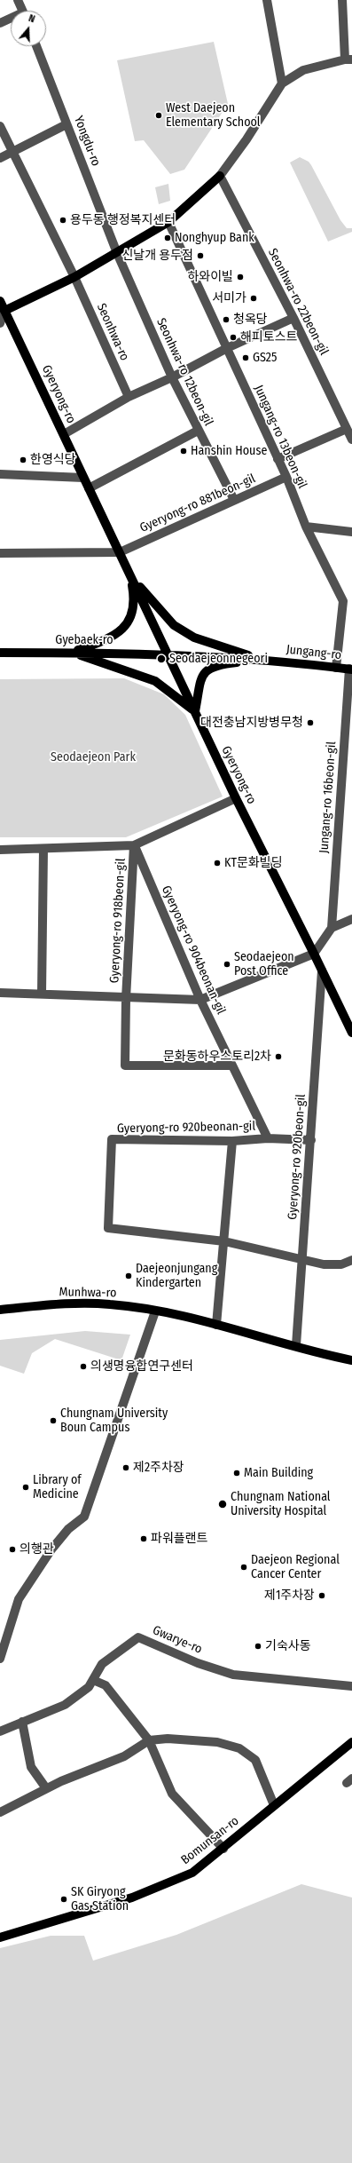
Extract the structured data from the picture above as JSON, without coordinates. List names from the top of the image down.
{
  "streets": {
    "main road": [
      "Gyeryong-ro",
      "Gyebaek-ro",
      "Jungang-ro",
      "Munhwa-ro",
      "Bomunsan-ro"
    ],
    "street": [
      "Yongdu-ro",
      "Seonhwa-ro 22beon-gil",
      "Seonhwa-ro",
      "Seonhwa-ro 12beon-gil",
      "Jungang-ro 13beon-gil",
      "Gyeryong-ro 881beon-gil",
      "Jungang-ro 16beon-gil",
      "Gyeryong-ro 918beon-gil",
      "Gyeryong-ro 904beonan-gil",
      "Gyeryong-ro 920beonan-gil",
      "Gyeryong-ro 920beon-gil",
      "Gwarye-ro"
    ]
  },
  "crossings": [
    ["Yongdu-ro", "Seonhwa-ro 12beon-gil"],
    ["Seonhwa-ro 12beon-gil", "Gyeryong-ro 881beon-gil"],
    ["Gyeryong-ro", "Gyeryong-ro 881beon-gil"],
    ["Gyeryong-ro", "Gyebaek-ro"],
    ["Gyeryong-ro", "Jungang-ro"],
    ["Gyeryong-ro", "Gyeryong-ro 918beon-gil"],
    ["Gyeryong-ro", "Gyeryong-ro 920beon-gil"],
    ["Jungang-ro 13beon-gil", "Gyeryong-ro 881beon-gil"],
    ["Jungang-ro 13beon-gil", "Jungang-ro"],
    ["Gyebaek-ro", "Jungang-ro"],
    ["Jungang-ro", "Jungang-ro 16beon-gil"],
    ["Gyeryong-ro 918beon-gil", "Gyeryong-ro 904beonan-gil"],
    ["Gyeryong-ro 904beonan-gil", "Gyeryong-ro 920beonan-gil"],
    ["Gyeryong-ro 920beonan-gil", "Gyeryong-ro 920beon-gil"],
    ["Gyeryong-ro 920beon-gil", "Munhwa-ro"]
  ],
  "parks": ["Seodaejeon Park"],
  "places": [
    "West Daejeon Elementary School",
    "용두동 행정복지센터",
    "Nonghyup Bank",
    "신날개 용두점",
    "하와이빌",
    "서미가",
    "청옥당",
    "해피토스트",
    "GS25",
    "Hanshin House",
    "한영식당",
    "Seodaejeonnegeori",
    "대전충남지방병무청",
    "KT문화빌딩",
    "Seodaejeon Post Office",
    "문화동하우스토리2차",
    "Daejeonjungang Kindergarten",
    "의생명융합연구센터",
    "Chungnam University Boun Campus",
    "제2주차장",
    "Main Building",
    "Library of Medicine",
    "Chungnam National University Hospital",
    "파워플랜트",
    "의행관",
    "Daejeon Regional Cancer Center",
    "제1주차장",
    "기숙사동",
    "SK Giryong Gas Station"
  ],
  "north": "top"
}
